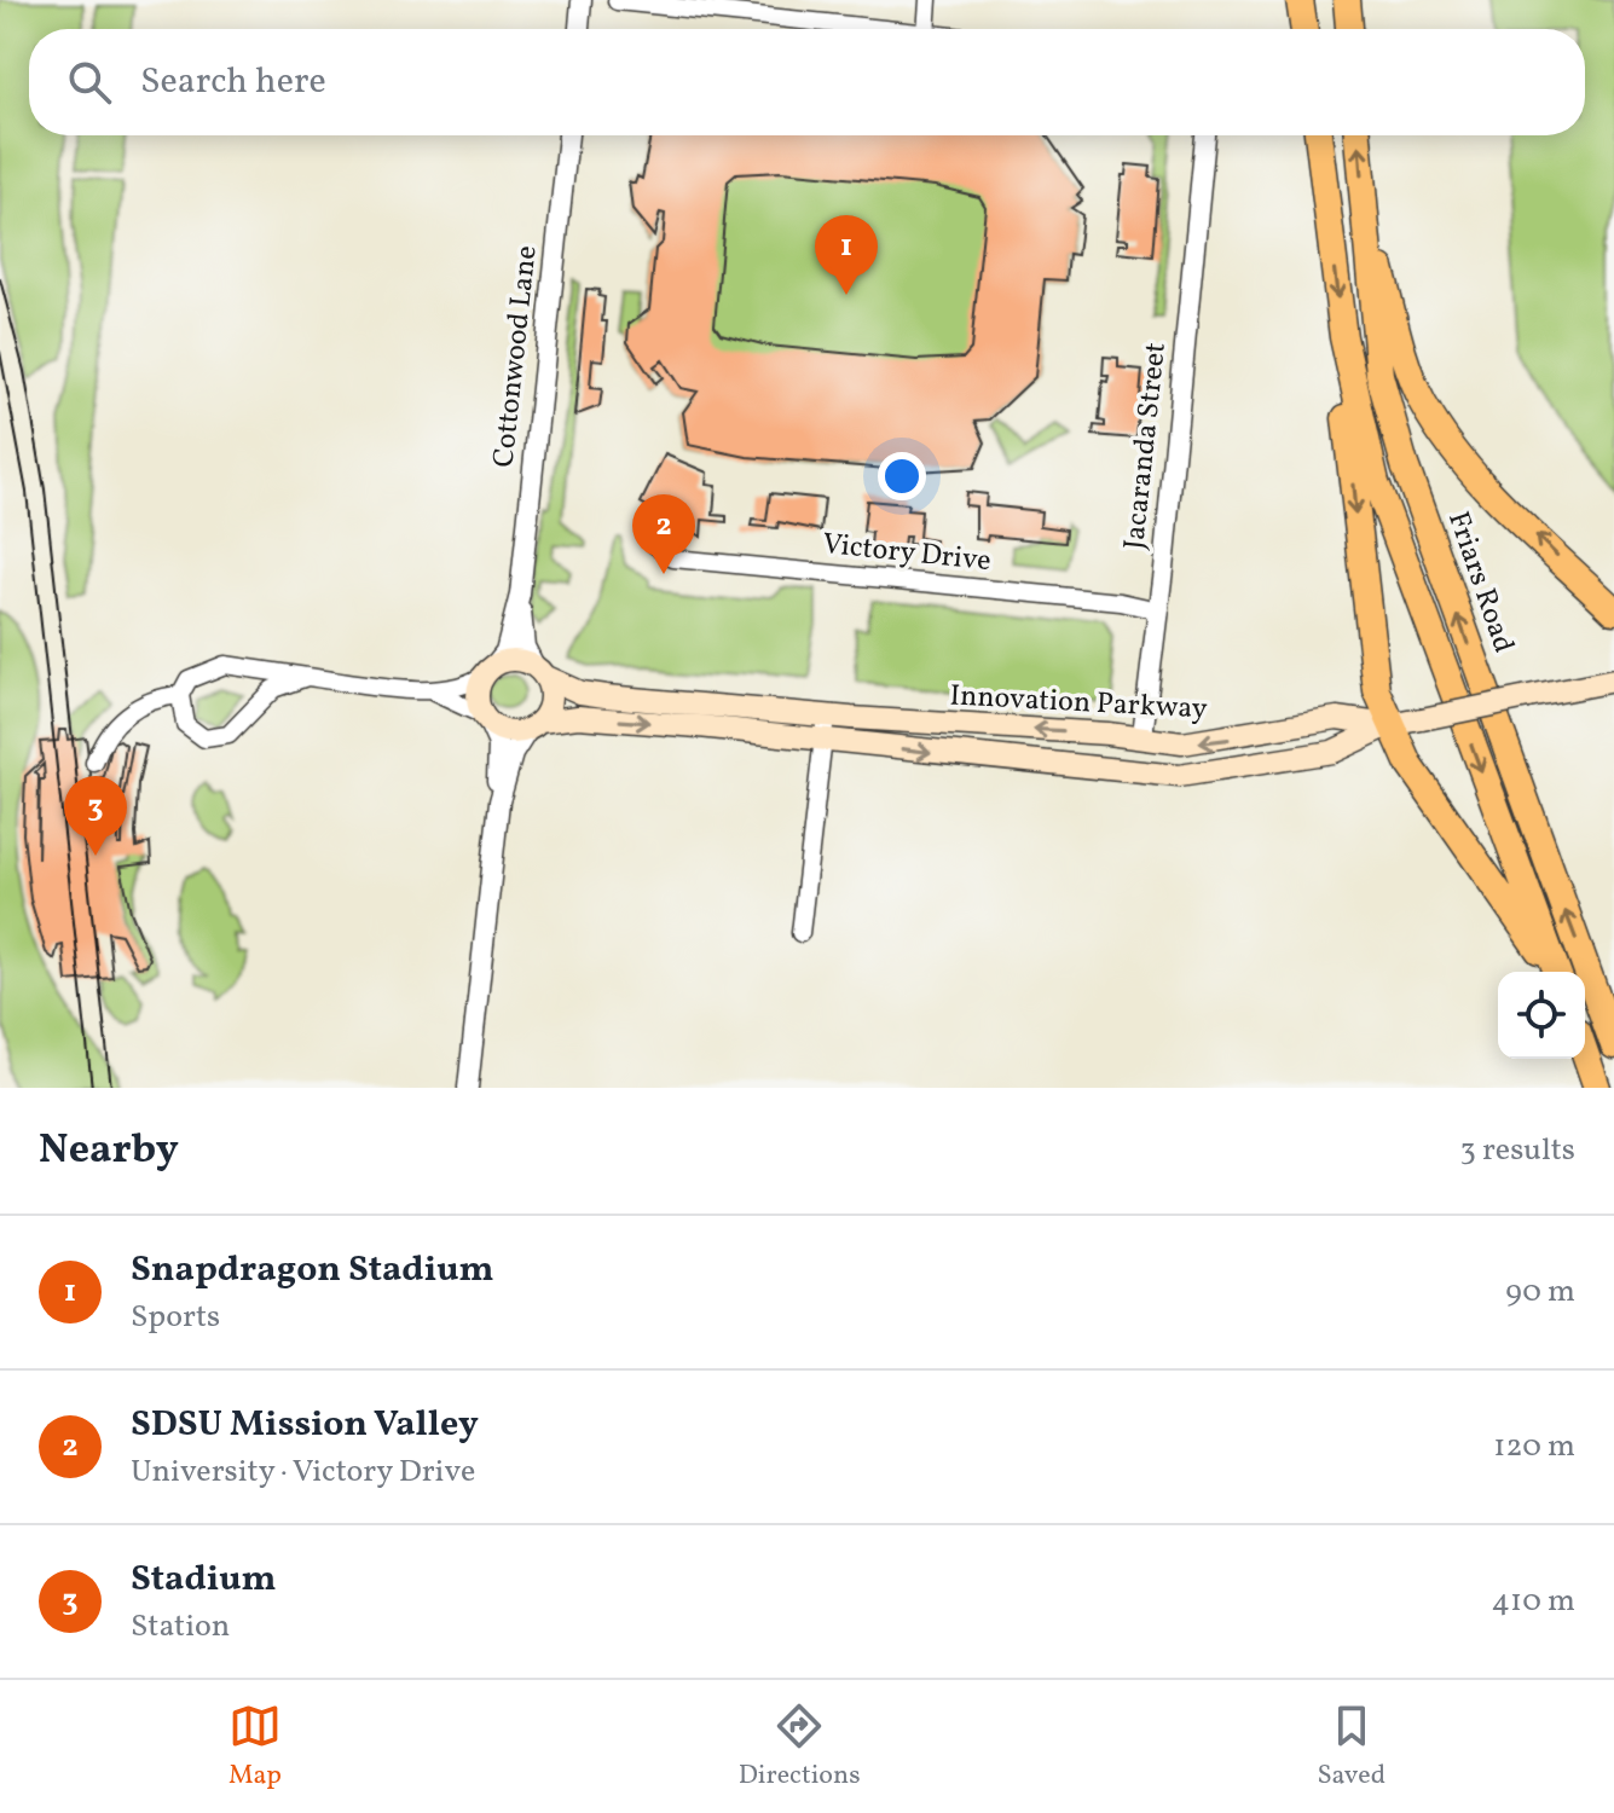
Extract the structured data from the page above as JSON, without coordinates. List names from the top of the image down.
{
  "streets": {
    "highway": ["Friars Road"],
    "main road": ["Jacaranda Street", "Innovation Parkway"],
    "street": ["Cottonwood Lane", "Victory Drive"]
  },
  "crossings": [
    ["Cottonwood Lane", "Innovation Parkway"],
    ["Jacaranda Street", "Victory Drive"],
    ["Jacaranda Street", "Innovation Parkway"]
  ],
  "page": {
    "search": "Search here",
    "pins": ["1", "2", "3"],
    "heading": ["Nearby", "3 results"],
    "list": [
      {
        "mark": "1",
        "name": "Snapdragon Stadium",
        "note": "Sports",
        "value": "90 m"
      },
      {
        "mark": "2",
        "name": "SDSU Mission Valley",
        "note": "University · Victory Drive",
        "value": "120 m"
      },
      {
        "mark": "3",
        "name": "Stadium",
        "note": "Station",
        "value": "410 m"
      }
    ],
    "nav": ["Map", "Directions", "Saved"]
  }
}
